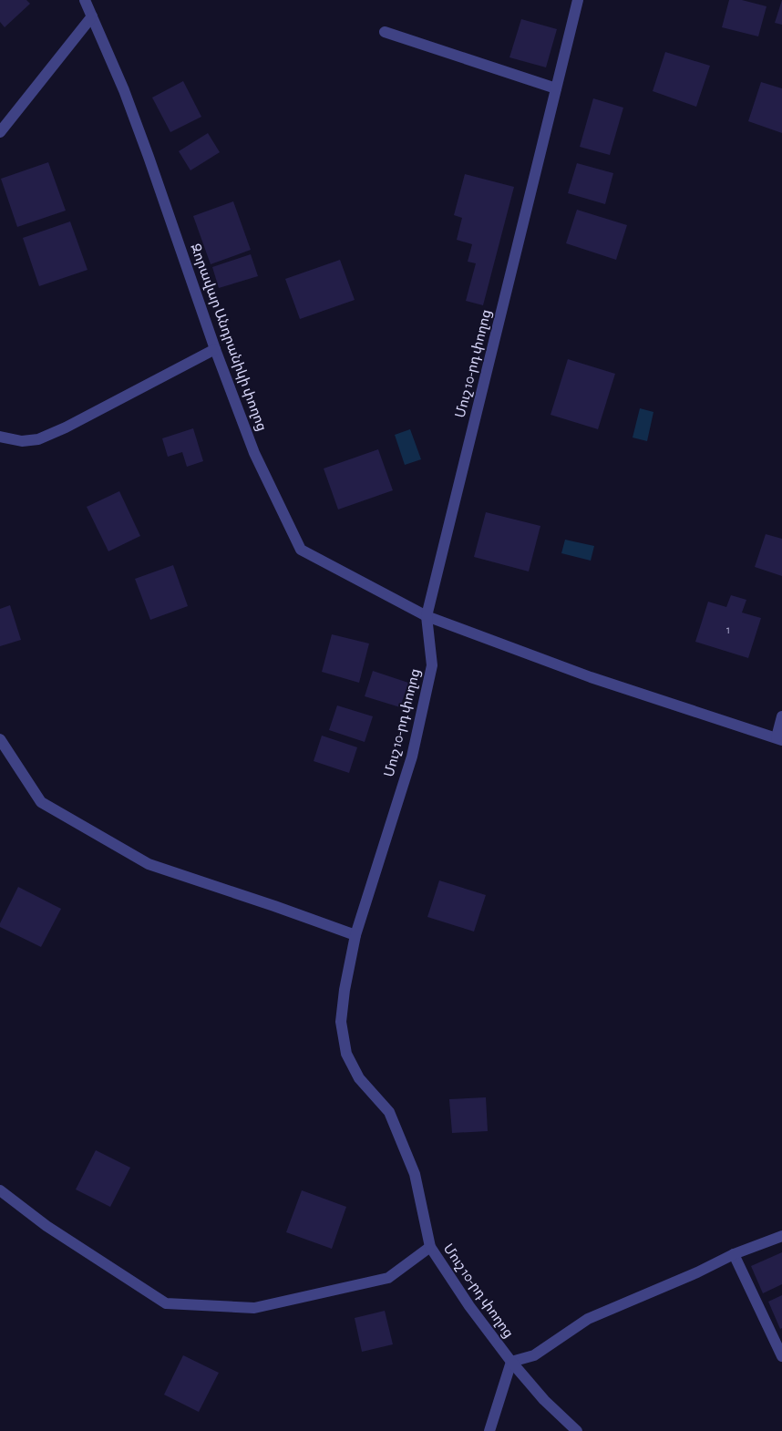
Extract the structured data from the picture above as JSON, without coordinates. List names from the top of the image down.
{
  "streets": {
    "street": ["Զորավար Անդրանիկի փողոց", "Մուշ 10-րդ փողոց"]
  },
  "crossings": [
    ["Զորավար Անդրանիկի փողոց", "Մուշ 10-րդ փողոց"]
  ],
  "house_numbers": ["1"]
}
